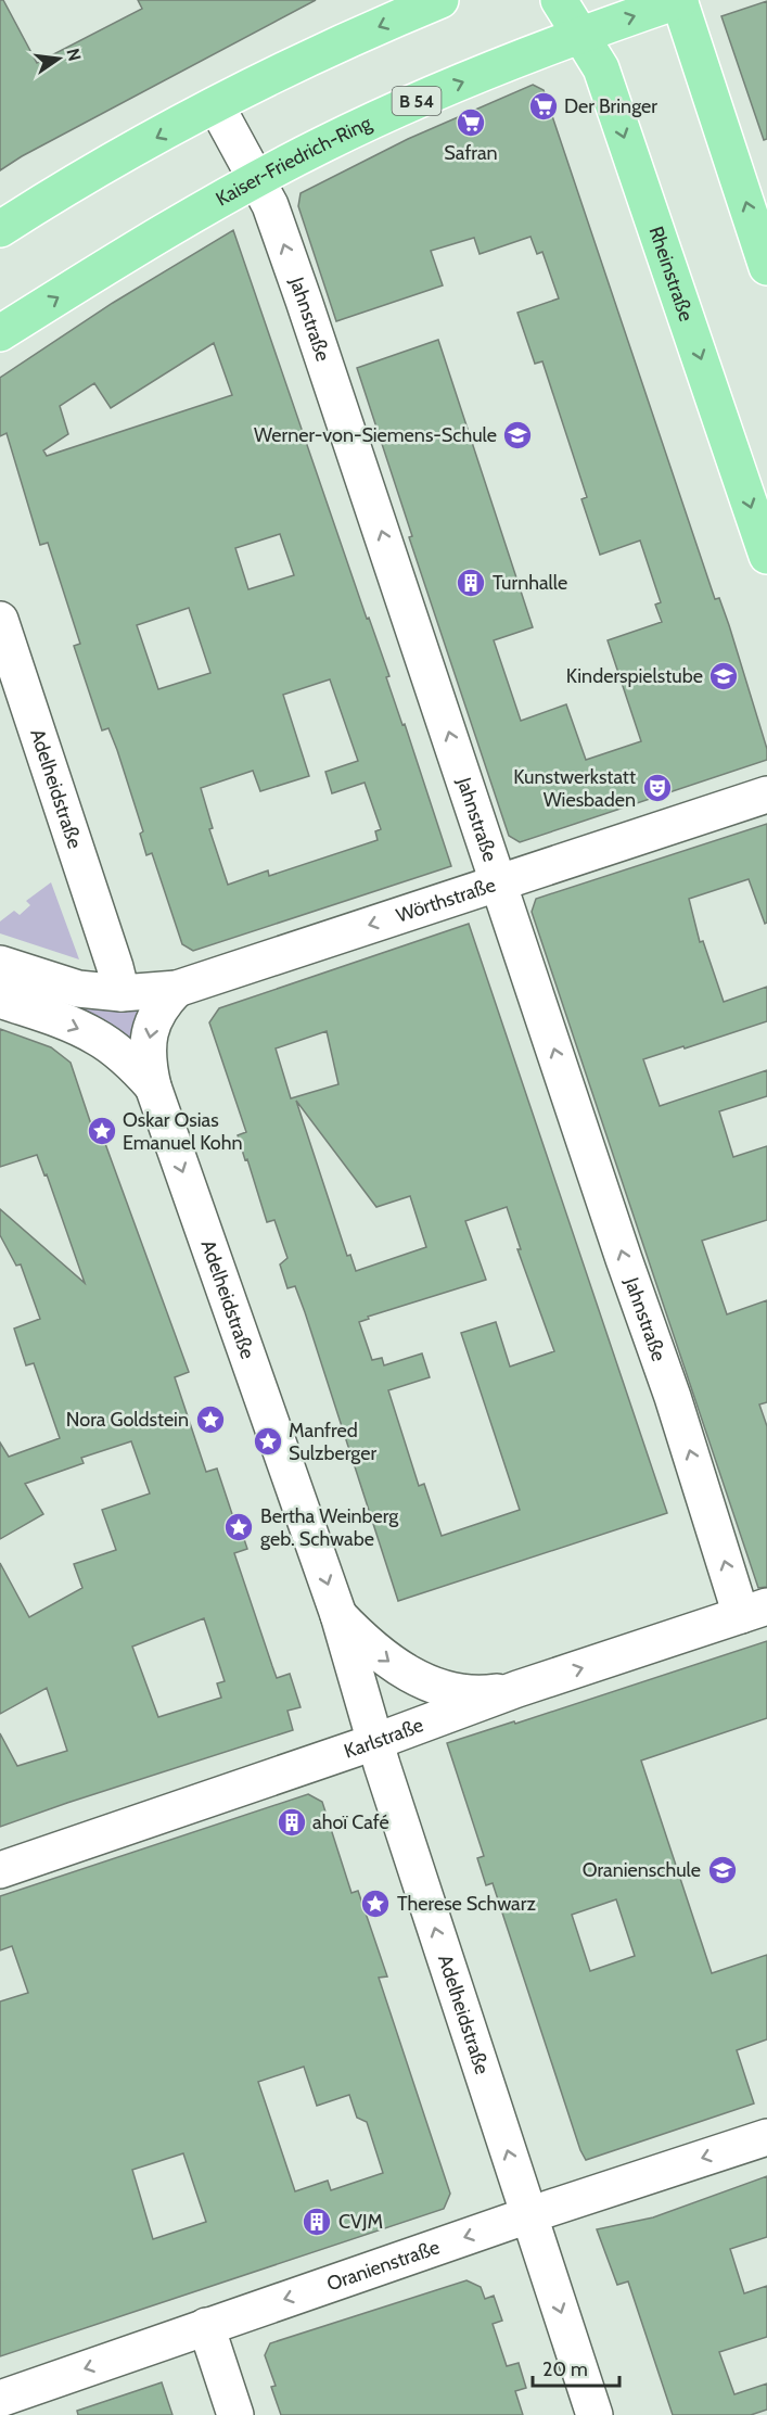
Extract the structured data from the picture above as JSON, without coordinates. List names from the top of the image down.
{
  "streets": {
    "main road": ["B 54", "Kaiser-Friedrich-Ring", "Rheinstraße"],
    "street": [
      "Jahnstraße",
      "Adelheidstraße",
      "Wörthstraße",
      "Karlstraße",
      "Oranienstraße"
    ]
  },
  "crossings": [
    ["Kaiser-Friedrich-Ring", "Rheinstraße"],
    ["Kaiser-Friedrich-Ring", "Jahnstraße"],
    ["Jahnstraße", "Wörthstraße"],
    ["Jahnstraße", "Karlstraße"],
    ["Adelheidstraße", "Wörthstraße"],
    ["Adelheidstraße", "Karlstraße"],
    ["Adelheidstraße", "Oranienstraße"]
  ],
  "one_way": ["Jahnstraße", "Wörthstraße", "Oranienstraße"],
  "places": {
    "supermarket": ["Der Bringer", "Safran"],
    "school or university": ["Werner-von-Siemens-Schule", "Kinderspielstube", "Oranienschule"],
    "building": ["Turnhalle", "ahoï Café", "CVJM"],
    "theatre": ["Kunstwerkstatt Wiesbaden"],
    "place": [
      "Oskar Osias Emanuel Kohn",
      "Nora Goldstein",
      "Manfred Sulzberger",
      "Bertha Weinberg geb. Schwabe",
      "Therese Schwarz"
    ]
  },
  "scale_bar": "20 m",
  "north": "right"
}
